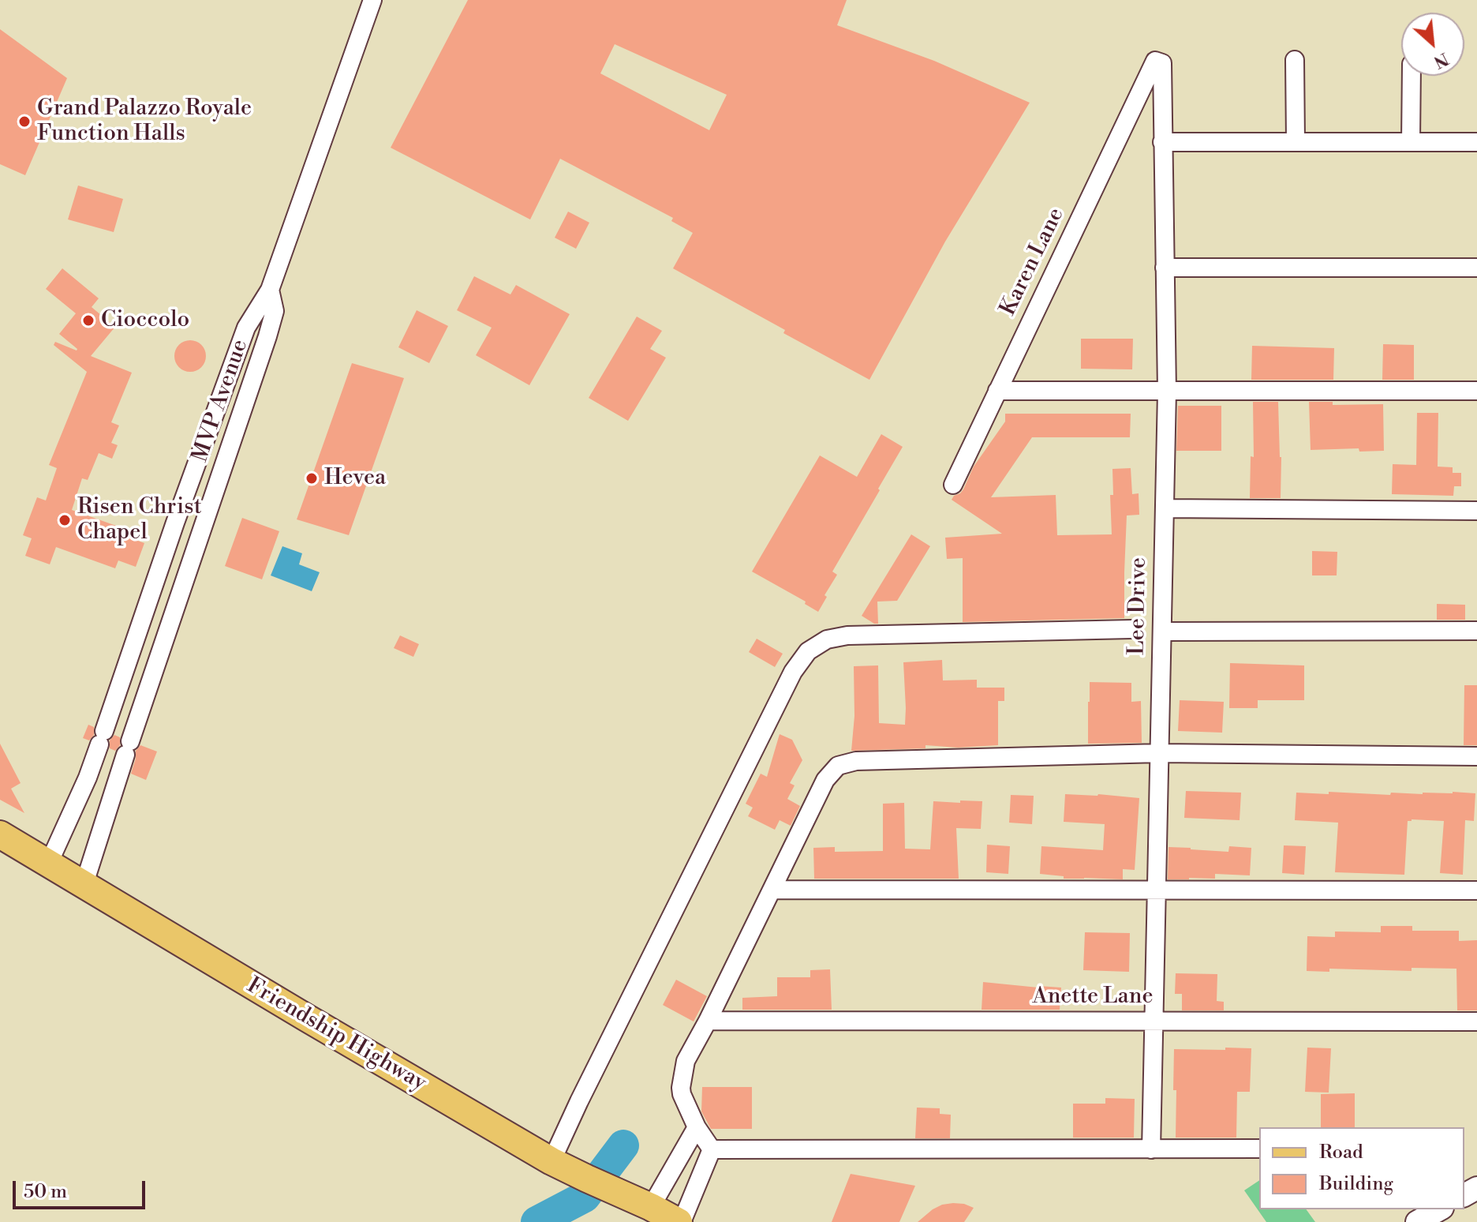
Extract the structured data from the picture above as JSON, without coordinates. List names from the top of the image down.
{
  "streets": {
    "main road": ["Friendship Highway"],
    "street": [
      "Karen Lane",
      "MVP Avenue",
      "Lee Drive",
      "Anette Lane"
    ]
  },
  "crossings": [
    ["Karen Lane", "Lee Drive"],
    ["MVP Avenue", "Friendship Highway"],
    ["Lee Drive", "Anette Lane"]
  ],
  "places": [
    "Grand Palazzo Royale Function Halls",
    "Cioccolo",
    "Hevea",
    "Risen Christ Chapel"
  ],
  "legend": ["Road", "Building"],
  "scale_bar": "50 m",
  "north": "bottom right"
}
